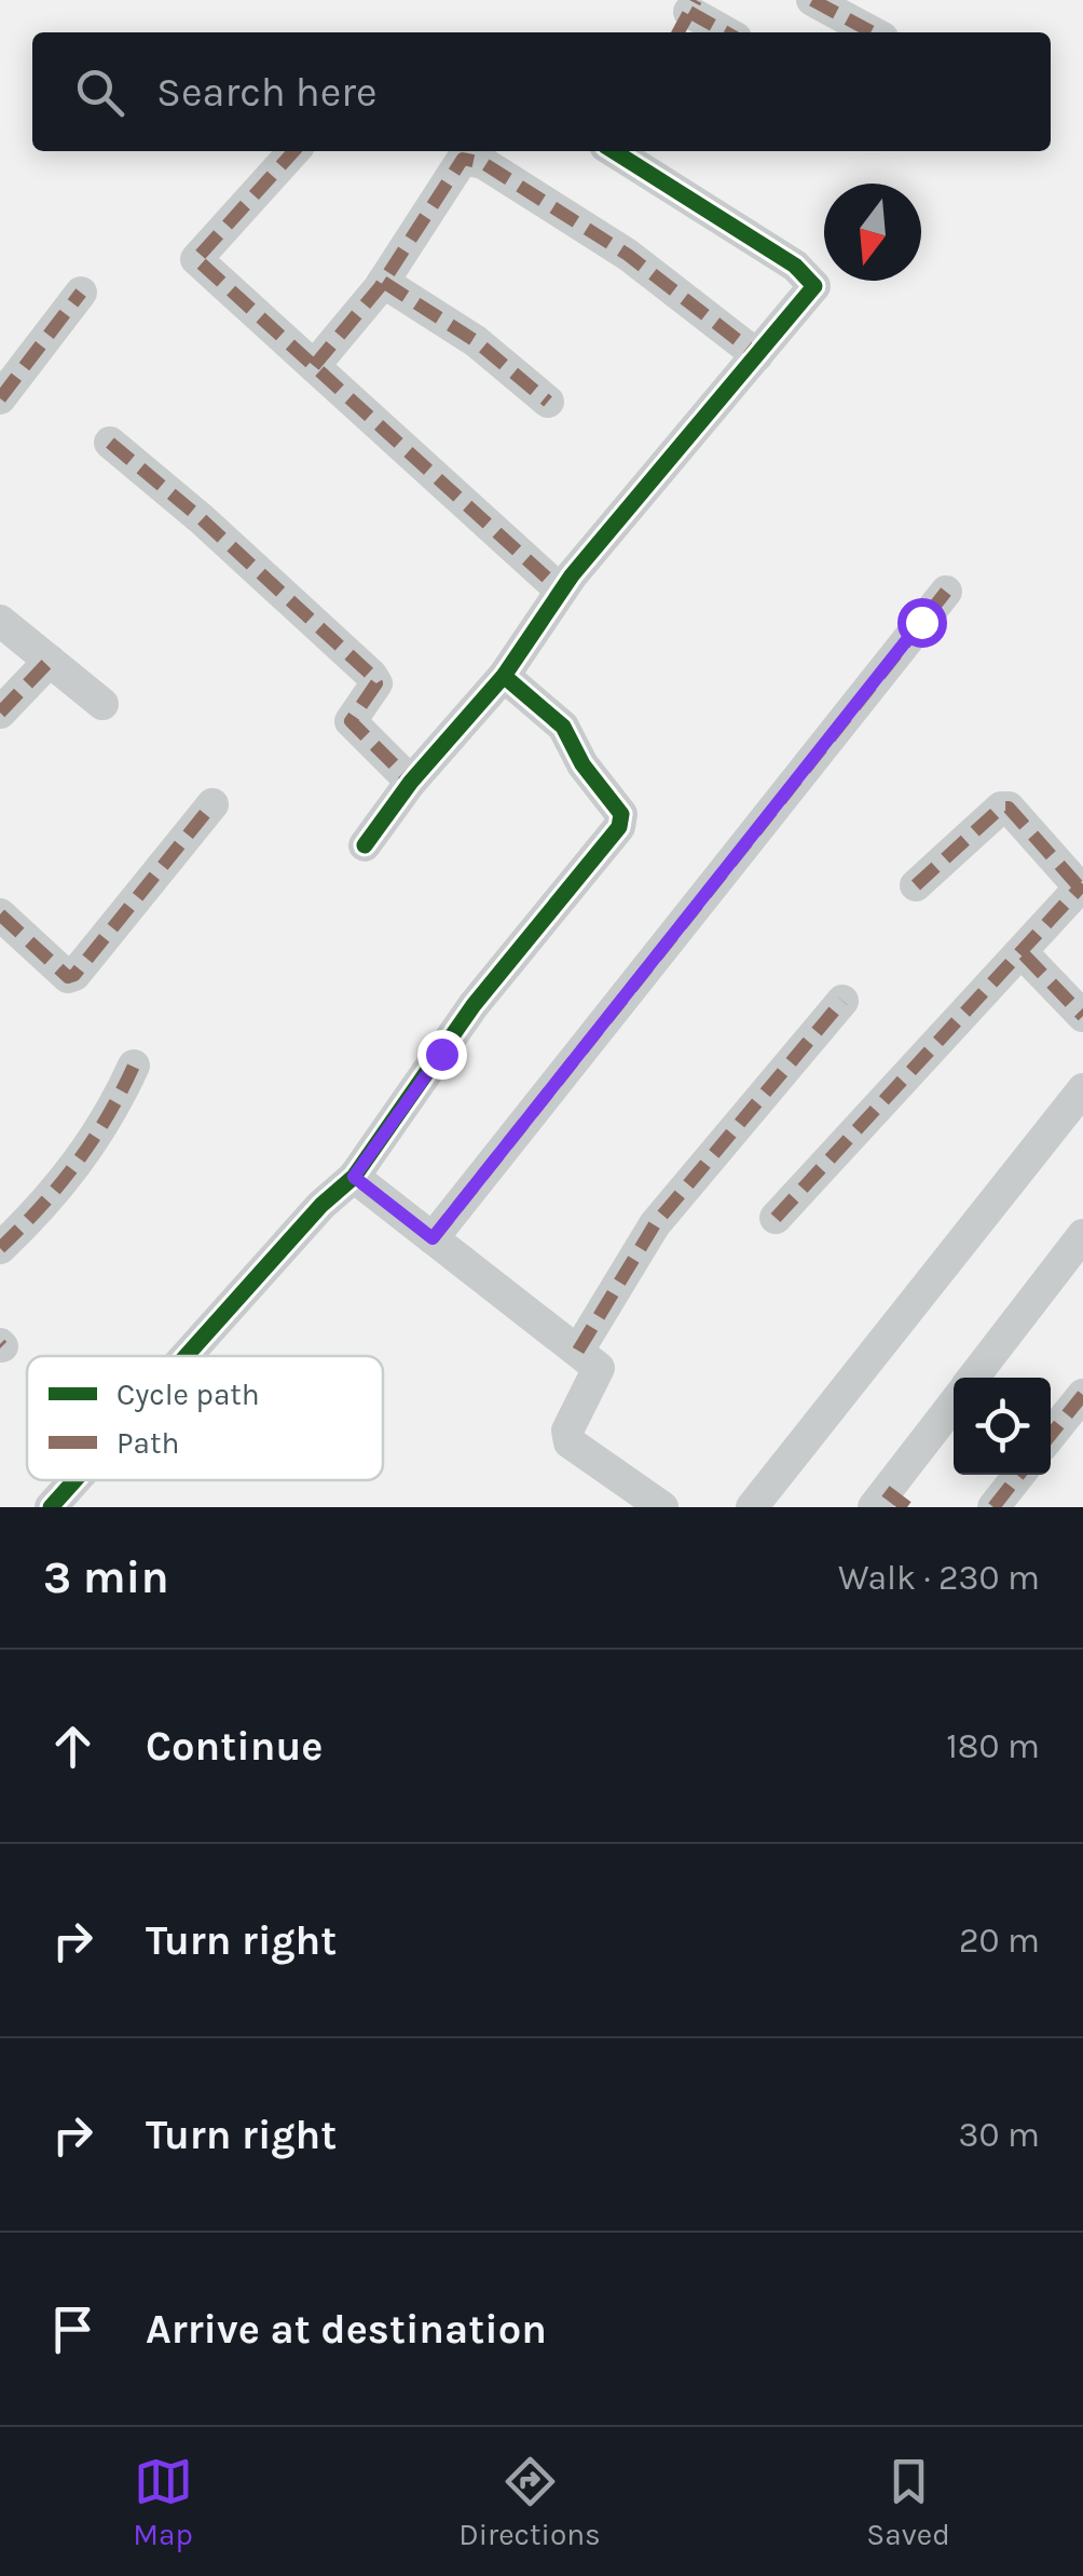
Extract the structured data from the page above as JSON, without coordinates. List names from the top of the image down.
{
  "legend": ["Cycle path", "Path"],
  "north": "bottom",
  "page": {
    "search": "Search here",
    "heading": ["3 min", "Walk · 230 m"],
    "list": [
      ["Continue", "180 m"],
      ["Turn right", "20 m"],
      ["Turn right", "30 m"],
      "Arrive at destination"
    ],
    "nav": ["Map", "Directions", "Saved"]
  }
}
